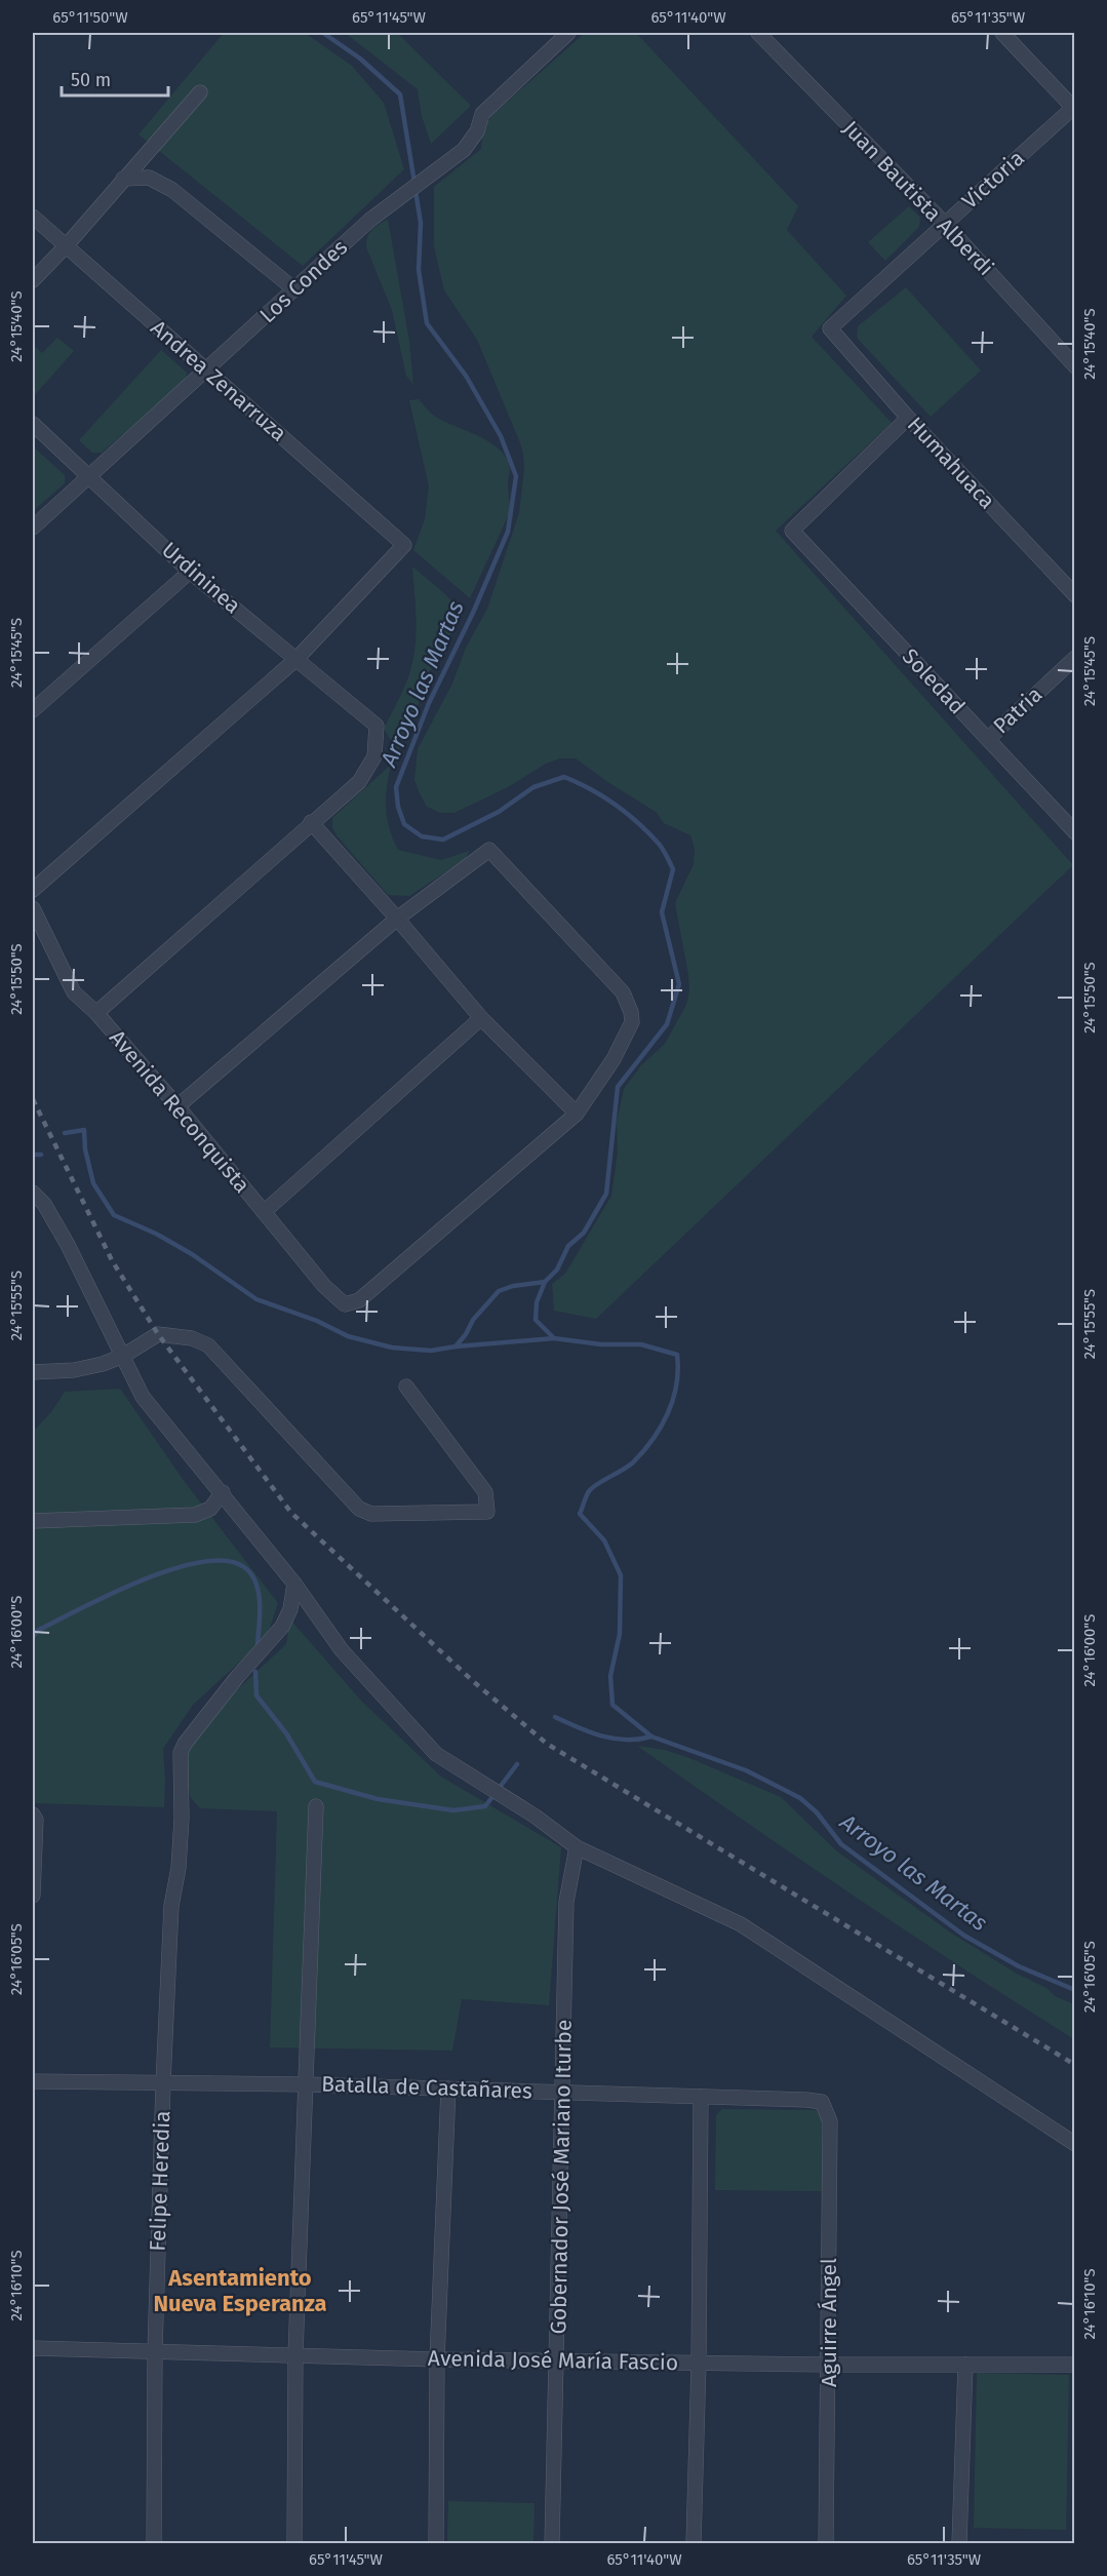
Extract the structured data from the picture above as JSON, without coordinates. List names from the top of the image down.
{
  "streets": {
    "street": [
      "Victoria",
      "Juan Bautista Alberdi",
      "Los Condes",
      "Andrea Zenarruza",
      "Humahuaca",
      "Urdininea",
      "Soledad",
      "Patria",
      "Avenida Reconquista",
      "Batalla de Castañares",
      "Gobernador José Mariano Iturbe",
      "Felipe Heredia",
      "Aguirre Ángel",
      "Avenida José María Fascio"
    ]
  },
  "crossings": [
    ["Victoria", "Juan Bautista Alberdi"],
    ["Victoria", "Humahuaca"],
    ["Los Condes", "Andrea Zenarruza"],
    ["Los Condes", "Urdininea"],
    ["Andrea Zenarruza", "Urdininea"],
    ["Humahuaca", "Soledad"],
    ["Soledad", "Patria"],
    ["Batalla de Castañares", "Gobernador José Mariano Iturbe"],
    ["Batalla de Castañares", "Felipe Heredia"],
    ["Batalla de Castañares", "Aguirre Ángel"],
    ["Gobernador José Mariano Iturbe", "Avenida José María Fascio"],
    ["Felipe Heredia", "Avenida José María Fascio"],
    ["Aguirre Ángel", "Avenida José María Fascio"]
  ],
  "districts": ["Asentamiento Nueva Esperanza"],
  "water": ["Arroyo las Martas"],
  "scale_bar": "50 m",
  "coordinates": [
    "65°11'50\"W",
    "65°11'45\"W",
    "65°11'40\"W",
    "65°11'35\"W",
    "24°15'40\"S",
    "24°15'45\"S",
    "24°15'50\"S",
    "24°15'55\"S",
    "24°16'00\"S",
    "24°16'05\"S",
    "24°16'10\"S"
  ]
}
